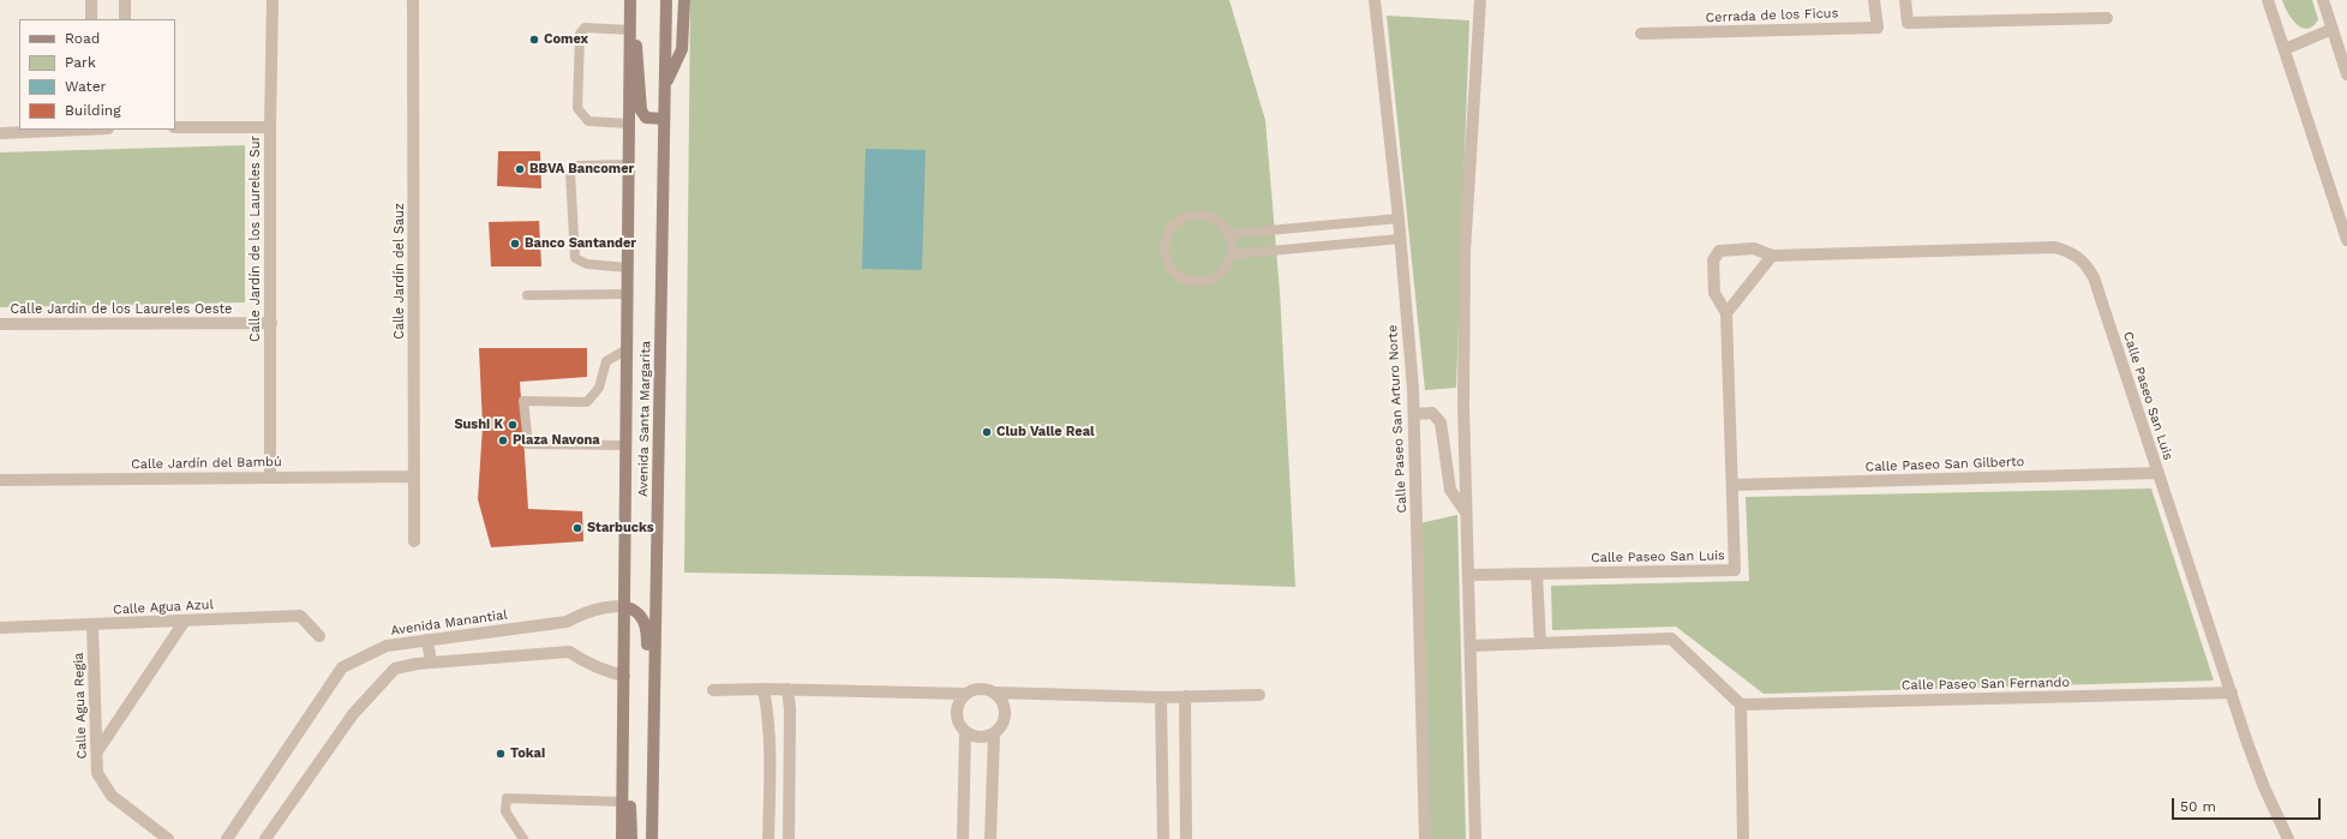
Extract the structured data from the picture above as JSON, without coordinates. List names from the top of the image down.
{
  "streets": {
    "main road": ["Avenida Santa Margarita"],
    "street": [
      "Cerrada de los Ficus",
      "Calle Jardín de los Laureles Sur",
      "Calle Jardín del Sauz",
      "Calle Jardín de los Laureles Oeste",
      "Calle Paseo San Luis",
      "Calle Paseo San Arturo Norte",
      "Calle Jardín del Bambú",
      "Calle Paseo San Gilberto",
      "Calle Agua Azul",
      "Avenida Manantial",
      "Calle Paseo San Fernando",
      "Calle Agua Regia"
    ]
  },
  "crossings": [
    ["Calle Jardín de los Laureles Sur", "Calle Jardín de los Laureles Oeste"],
    ["Calle Jardín de los Laureles Sur", "Calle Jardín del Bambú"],
    ["Calle Jardín del Sauz", "Calle Jardín del Bambú"],
    ["Calle Paseo San Luis", "Calle Paseo San Gilberto"],
    ["Calle Paseo San Luis", "Calle Paseo San Fernando"],
    ["Avenida Santa Margarita", "Avenida Manantial"],
    ["Calle Agua Azul", "Calle Agua Regia"]
  ],
  "places": [
    "Comex",
    "BBVA Bancomer",
    "Banco Santander",
    "Sushi K",
    "Club Valle Real",
    "Plaza Navona",
    "Starbucks",
    "Tokai"
  ],
  "legend": [
    "Road",
    "Park",
    "Water",
    "Building"
  ],
  "scale_bar": "50 m"
}
